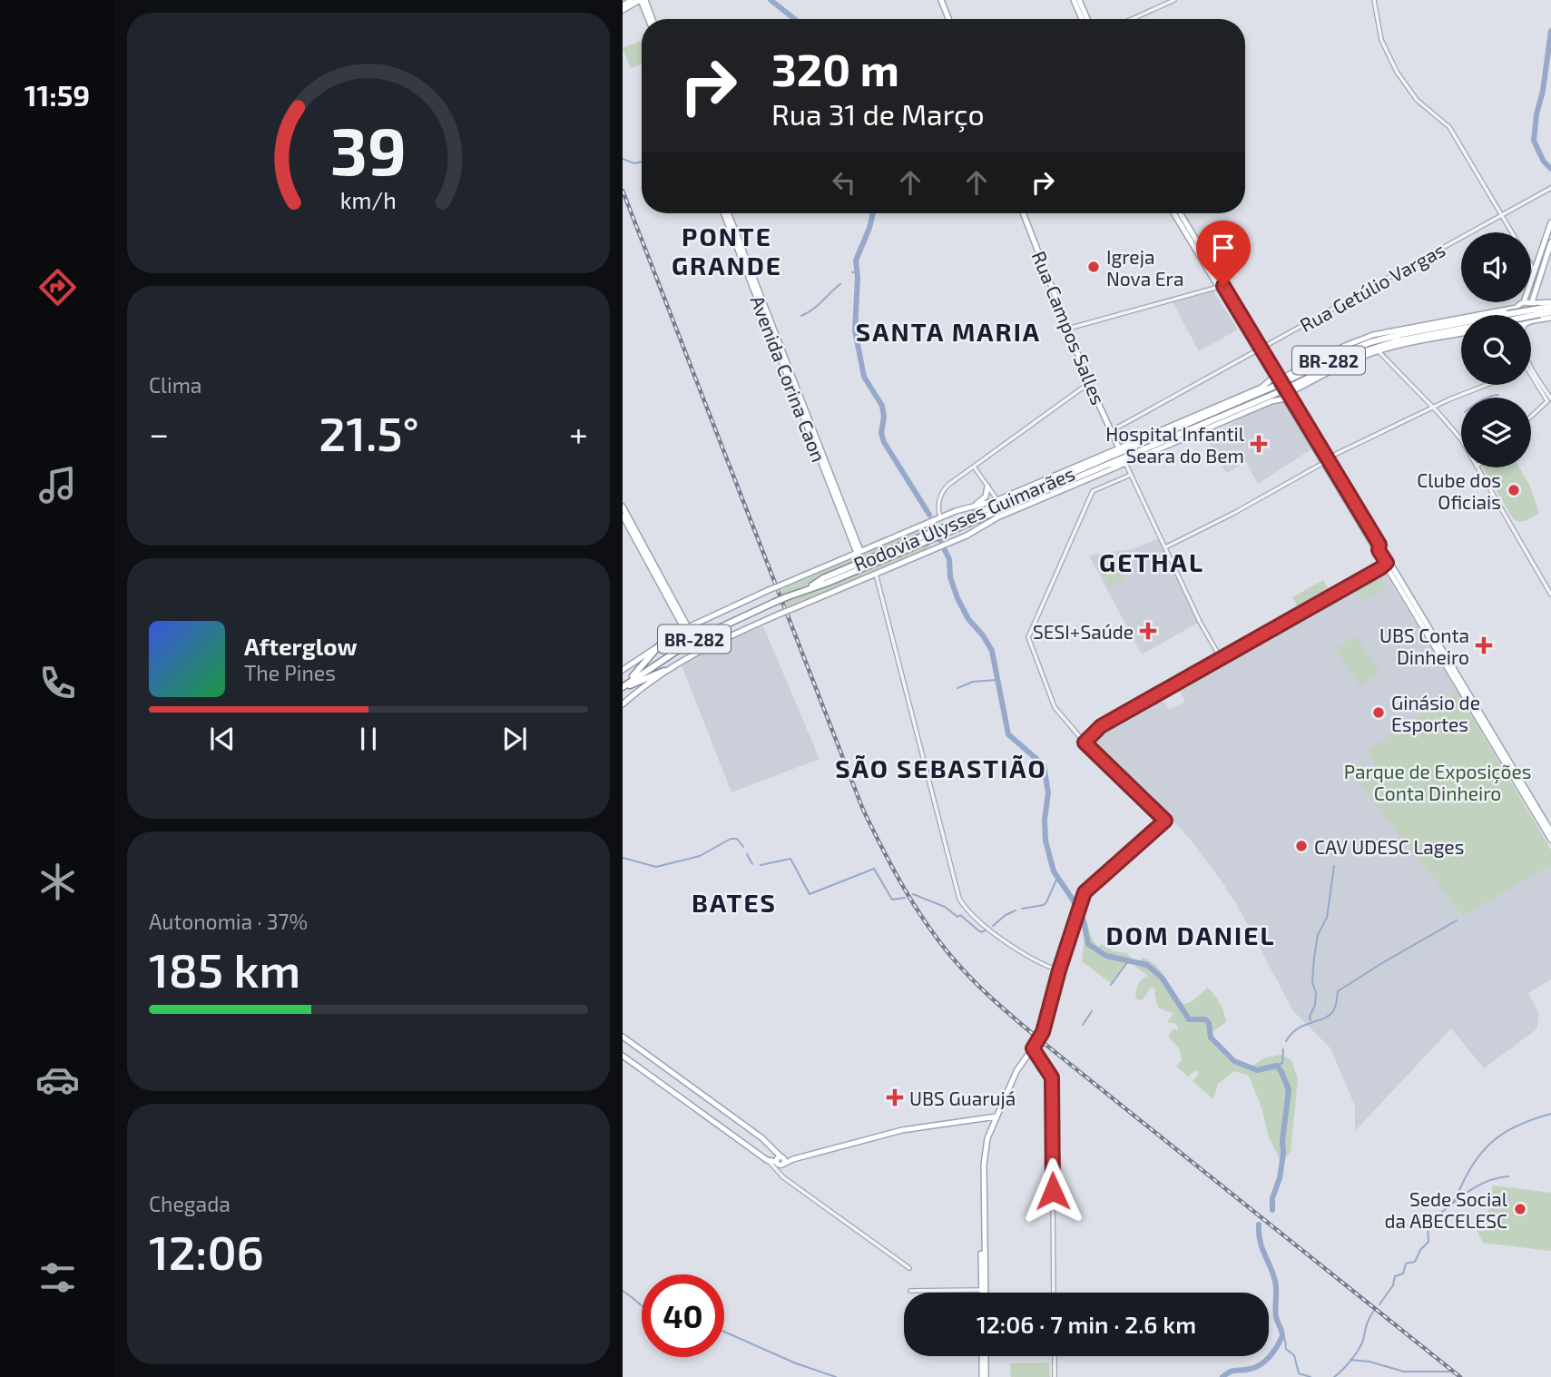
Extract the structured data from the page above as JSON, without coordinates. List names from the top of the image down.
{
  "streets": {
    "highway": ["BR-282", "Rodovia Ulysses Guimarães"],
    "main road": ["Rua Campos Salles", "Avenida Corina Caon"],
    "street": ["Rua Getúlio Vargas"]
  },
  "crossings": [
    ["Rua Getúlio Vargas", "Rua Campos Salles"]
  ],
  "districts": [
    "PONTE GRANDE",
    "SANTA MARIA",
    "GETHAL",
    "SÃO SEBASTIÃO",
    "BATES",
    "DOM DANIEL"
  ],
  "parks": ["Parque de Exposições Conta Dinheiro"],
  "places": {
    "other": [
      "Igreja Nova Era",
      "Clube dos Oficiais",
      "Ginásio de Esportes",
      "CAV UDESC Lages",
      "Sede Social da ABECELESC"
    ],
    "health": [
      "Hospital Infantil Seara do Bem",
      "SESI+Saúde",
      "UBS Conta Dinheiro",
      "UBS Guarujá"
    ]
  },
  "page": {
    "tabs": "11:59",
    "turn": ["320 m", "Rua 31 de Março"],
    "tile": [
      "Clima",
      ["Autonomia · 37%", "185 km"],
      ["Chegada", "12:06"]
    ],
    "heat": ["−", "21.5°", "+"],
    "song": ["Afterglow", "The Pines"],
    "limit": "40",
    "trip": "12:06 · 7 min · 2.6 km",
    "gauge": ["39", "km/h"]
  }
}
